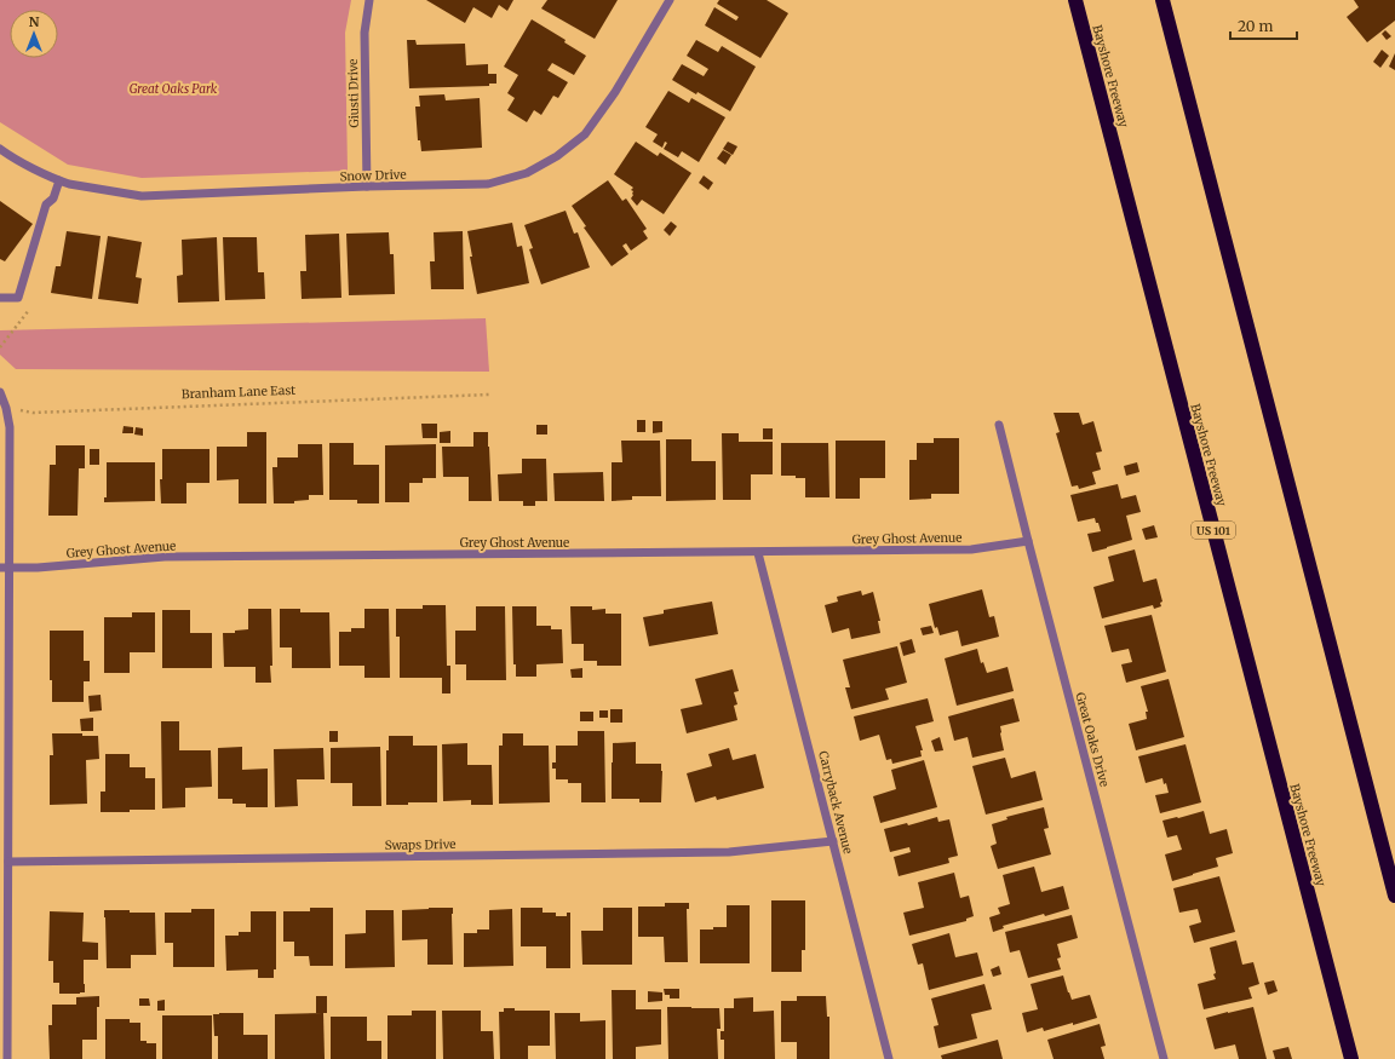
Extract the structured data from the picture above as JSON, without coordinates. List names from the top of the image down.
{
  "streets": {
    "highway": ["Bayshore Freeway", "US 101"],
    "street": [
      "Giusti Drive",
      "Snow Drive",
      "Grey Ghost Avenue",
      "Great Oaks Drive",
      "Carryback Avenue",
      "Swaps Drive"
    ],
    "path": ["Branham Lane East"]
  },
  "crossings": [
    ["Giusti Drive", "Snow Drive"],
    ["Grey Ghost Avenue", "Great Oaks Drive"],
    ["Grey Ghost Avenue", "Carryback Avenue"],
    ["Carryback Avenue", "Swaps Drive"]
  ],
  "parks": ["Great Oaks Park"],
  "scale_bar": "20 m",
  "north": "top"
}
